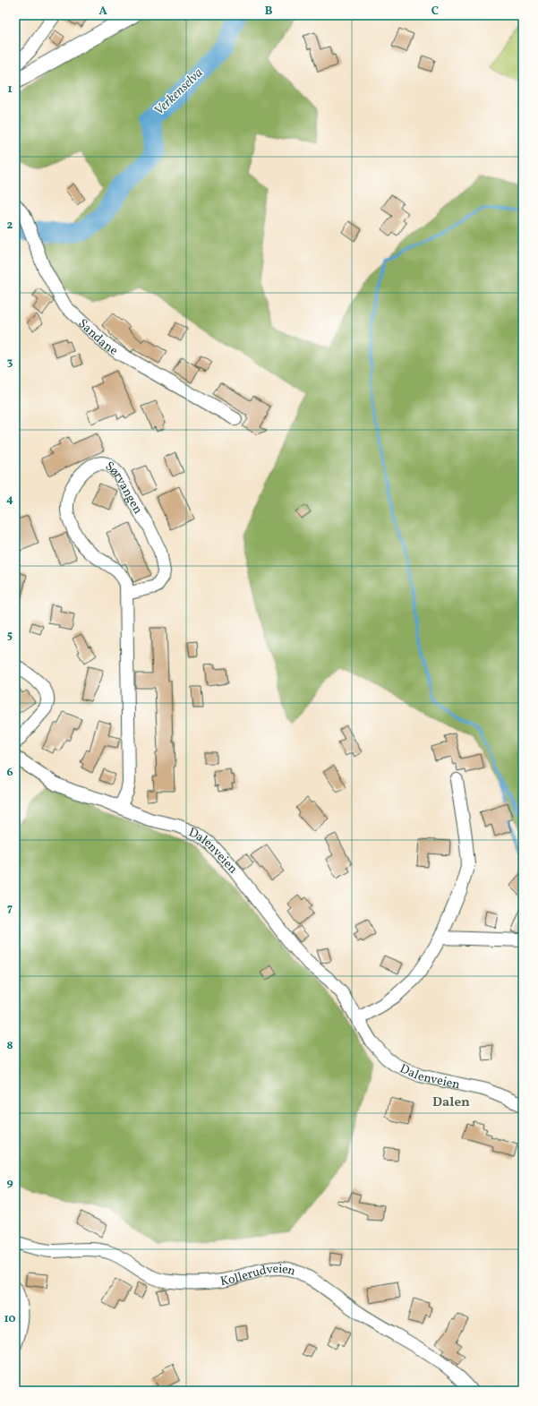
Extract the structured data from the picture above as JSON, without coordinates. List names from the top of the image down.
{
  "streets": {
    "street": [
      "Sandane",
      "Sørvangen",
      "Dalenveien",
      "Kollerudveien"
    ]
  },
  "crossings": [
    ["Sørvangen", "Dalenveien"]
  ],
  "districts": ["Dalen"],
  "water": ["Verkenselva"],
  "grid": {
    "columns": ["A", "B", "C"],
    "rows": [
      "1",
      "2",
      "3",
      "4",
      "5",
      "6",
      "7",
      "8",
      "9",
      "10"
    ]
  }
}
